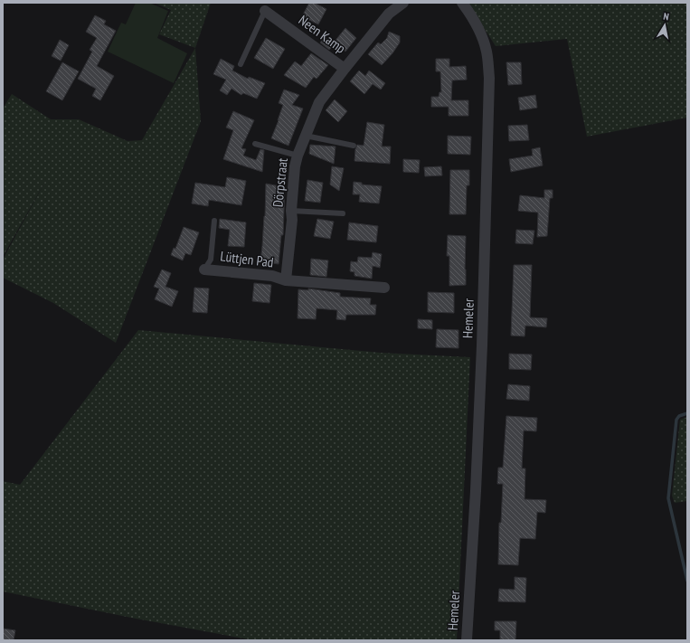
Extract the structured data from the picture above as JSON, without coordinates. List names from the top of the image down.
{
  "streets": {
    "street": [
      "Neen Kamp",
      "Dörpstraat",
      "Lüttjen Pad",
      "Hemeler"
    ]
  },
  "crossings": [
    ["Neen Kamp", "Dörpstraat"],
    ["Dörpstraat", "Lüttjen Pad"]
  ],
  "north": "top"
}
